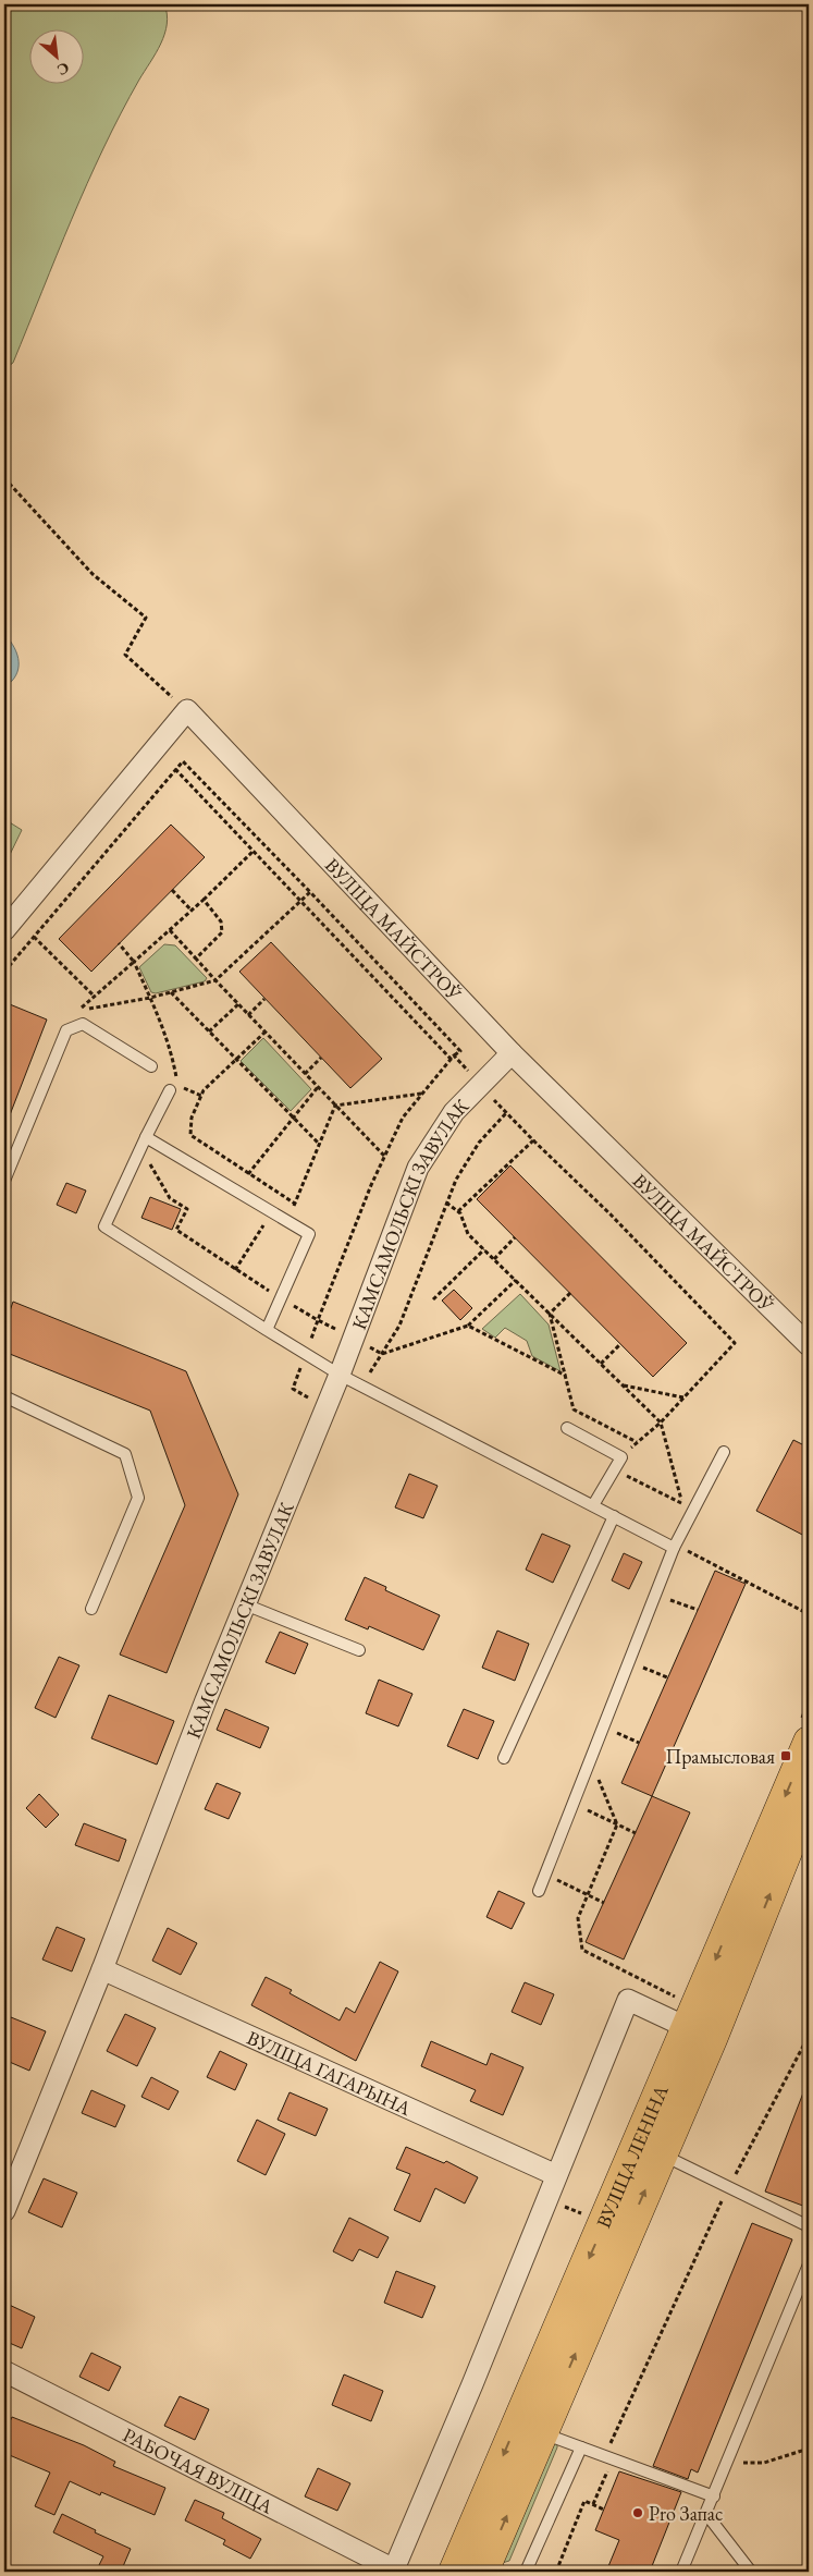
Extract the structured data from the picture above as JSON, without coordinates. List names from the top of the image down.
{
  "streets": {
    "main road": ["ВУЛІЦА ЛЕНІНА"],
    "street": [
      "ВУЛІЦА МАЙСТРОЎ",
      "КАМСАМОЛЬСКІ ЗАВУЛАК",
      "ВУЛІЦА ГАГАРЫНА",
      "РАБОЧАЯ ВУЛІЦА"
    ]
  },
  "crossings": [
    ["ВУЛІЦА МАЙСТРОЎ", "КАМСАМОЛЬСКІ ЗАВУЛАК"],
    ["КАМСАМОЛЬСКІ ЗАВУЛАК", "ВУЛІЦА ГАГАРЫНА"]
  ],
  "places": {
    "transit": ["Прамысловая"],
    "other": ["Pro Запас"]
  },
  "north": "bottom right"
}
